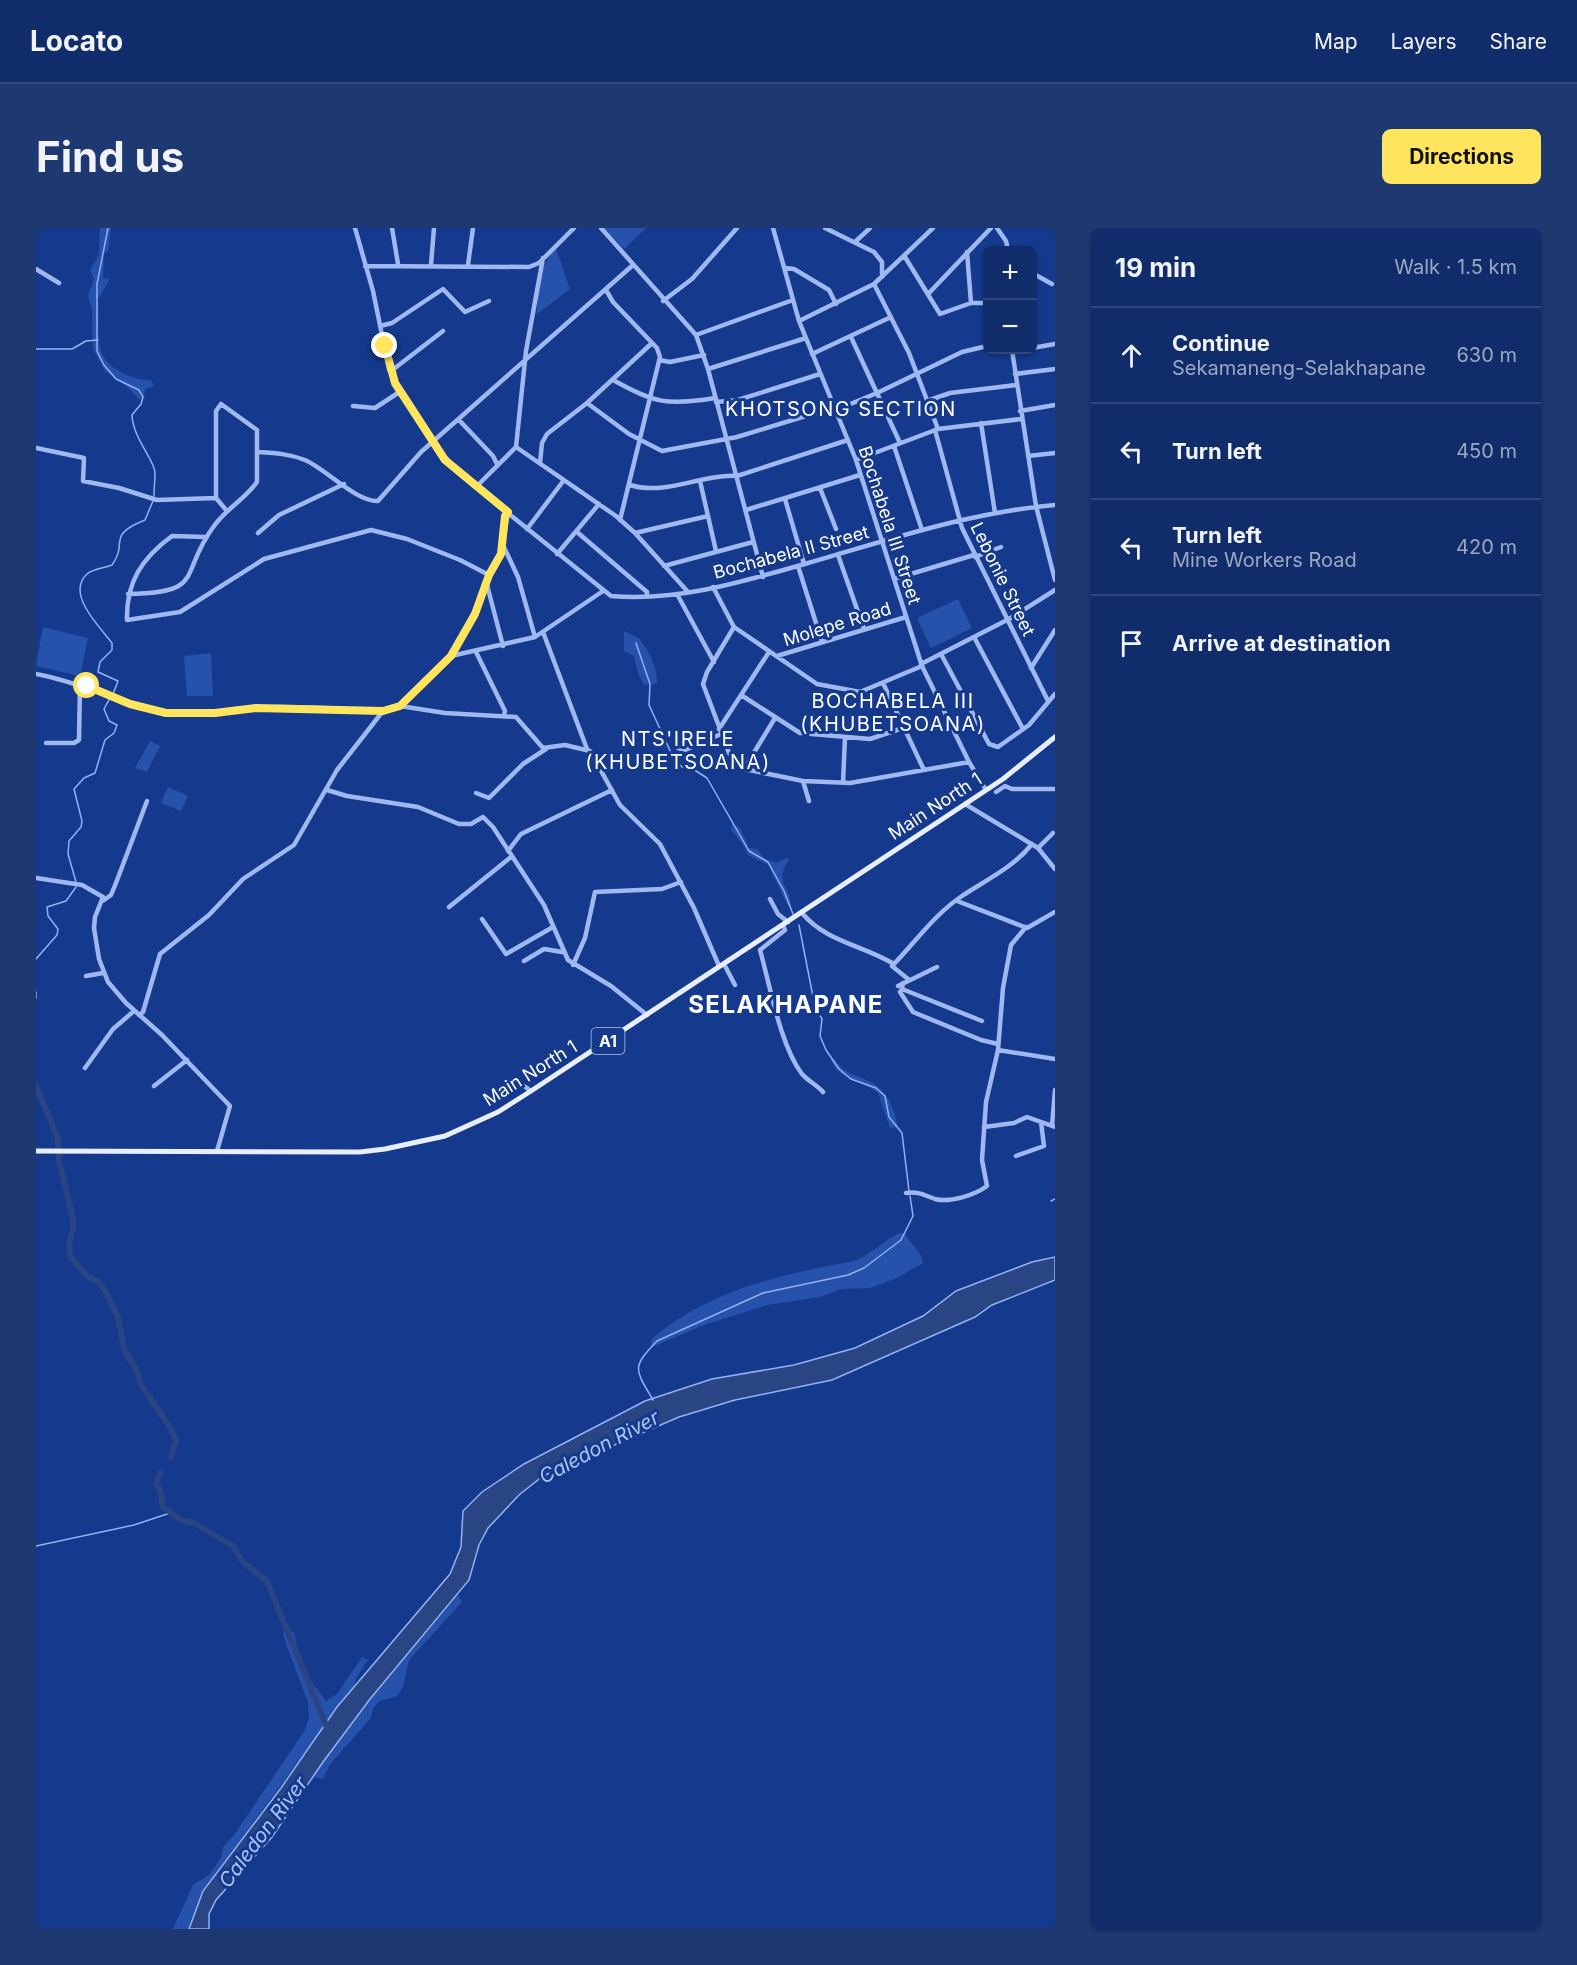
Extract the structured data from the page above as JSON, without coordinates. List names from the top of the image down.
{
  "streets": {
    "main road": ["Main North 1", "A1"],
    "street": [
      "Bochabela III Street",
      "Bochabela II Street",
      "Lebonie Street",
      "Molepe Road"
    ]
  },
  "crossings": [
    ["Bochabela III Street", "Bochabela II Street"],
    ["Bochabela III Street", "Molepe Road"],
    ["Bochabela III Street", "Main North 1"],
    ["Bochabela II Street", "Lebonie Street"]
  ],
  "districts": [
    "KHOTSONG SECTION",
    "BOCHABELA III (KHUBETSOANA)",
    "NTS'IRELE (KHUBETSOANA)",
    "SELAKHAPANE"
  ],
  "water": ["Caledon River"],
  "page": {
    "header": "Locato",
    "nav": ["Map", "Layers", "Share"],
    "buttons": "Directions",
    "title": "Find us",
    "heading": ["19 min", "Walk · 1.5 km"],
    "map_buttons": ["+", "−"],
    "list": [
      ["Continue", "Sekamaneng-Selakhapane", "630 m"],
      ["Turn left", "450 m"],
      ["Turn left", "Mine Workers Road", "420 m"],
      "Arrive at destination"
    ]
  }
}
